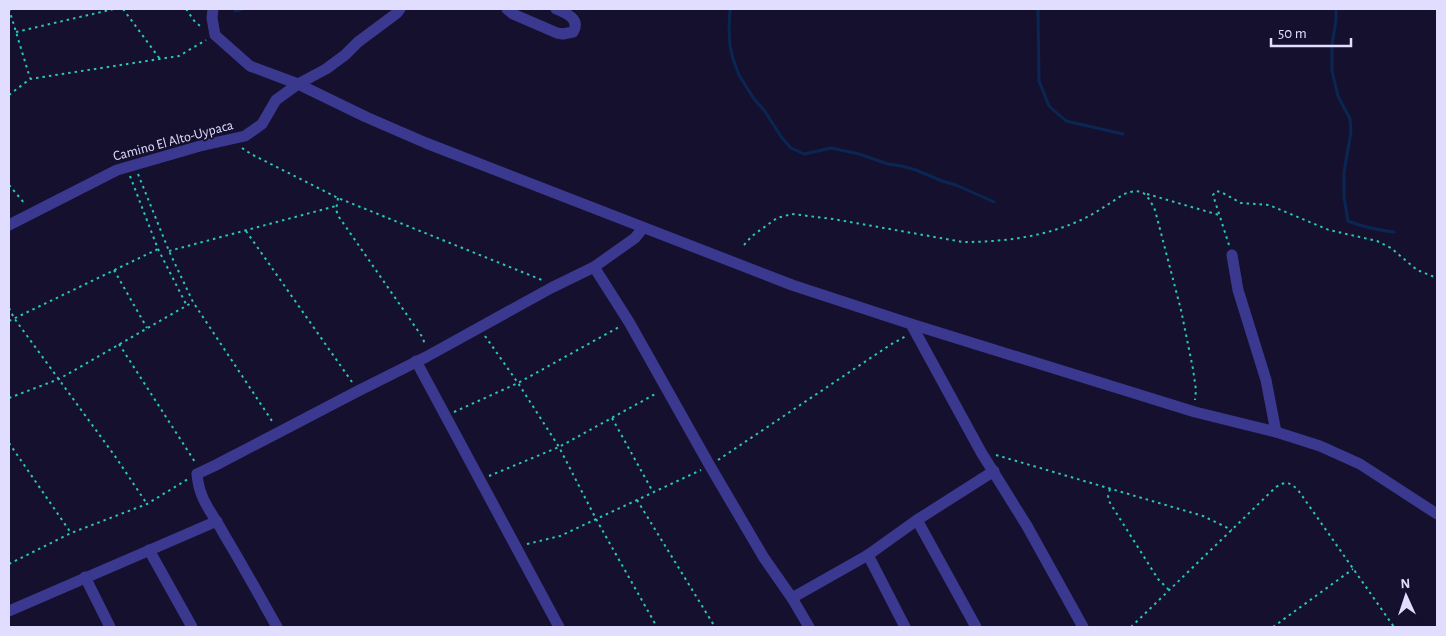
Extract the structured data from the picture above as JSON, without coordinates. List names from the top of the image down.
{
  "streets": {
    "street": ["Camino El Alto-Uypaca"]
  },
  "scale_bar": "50 m",
  "north": "top"
}
